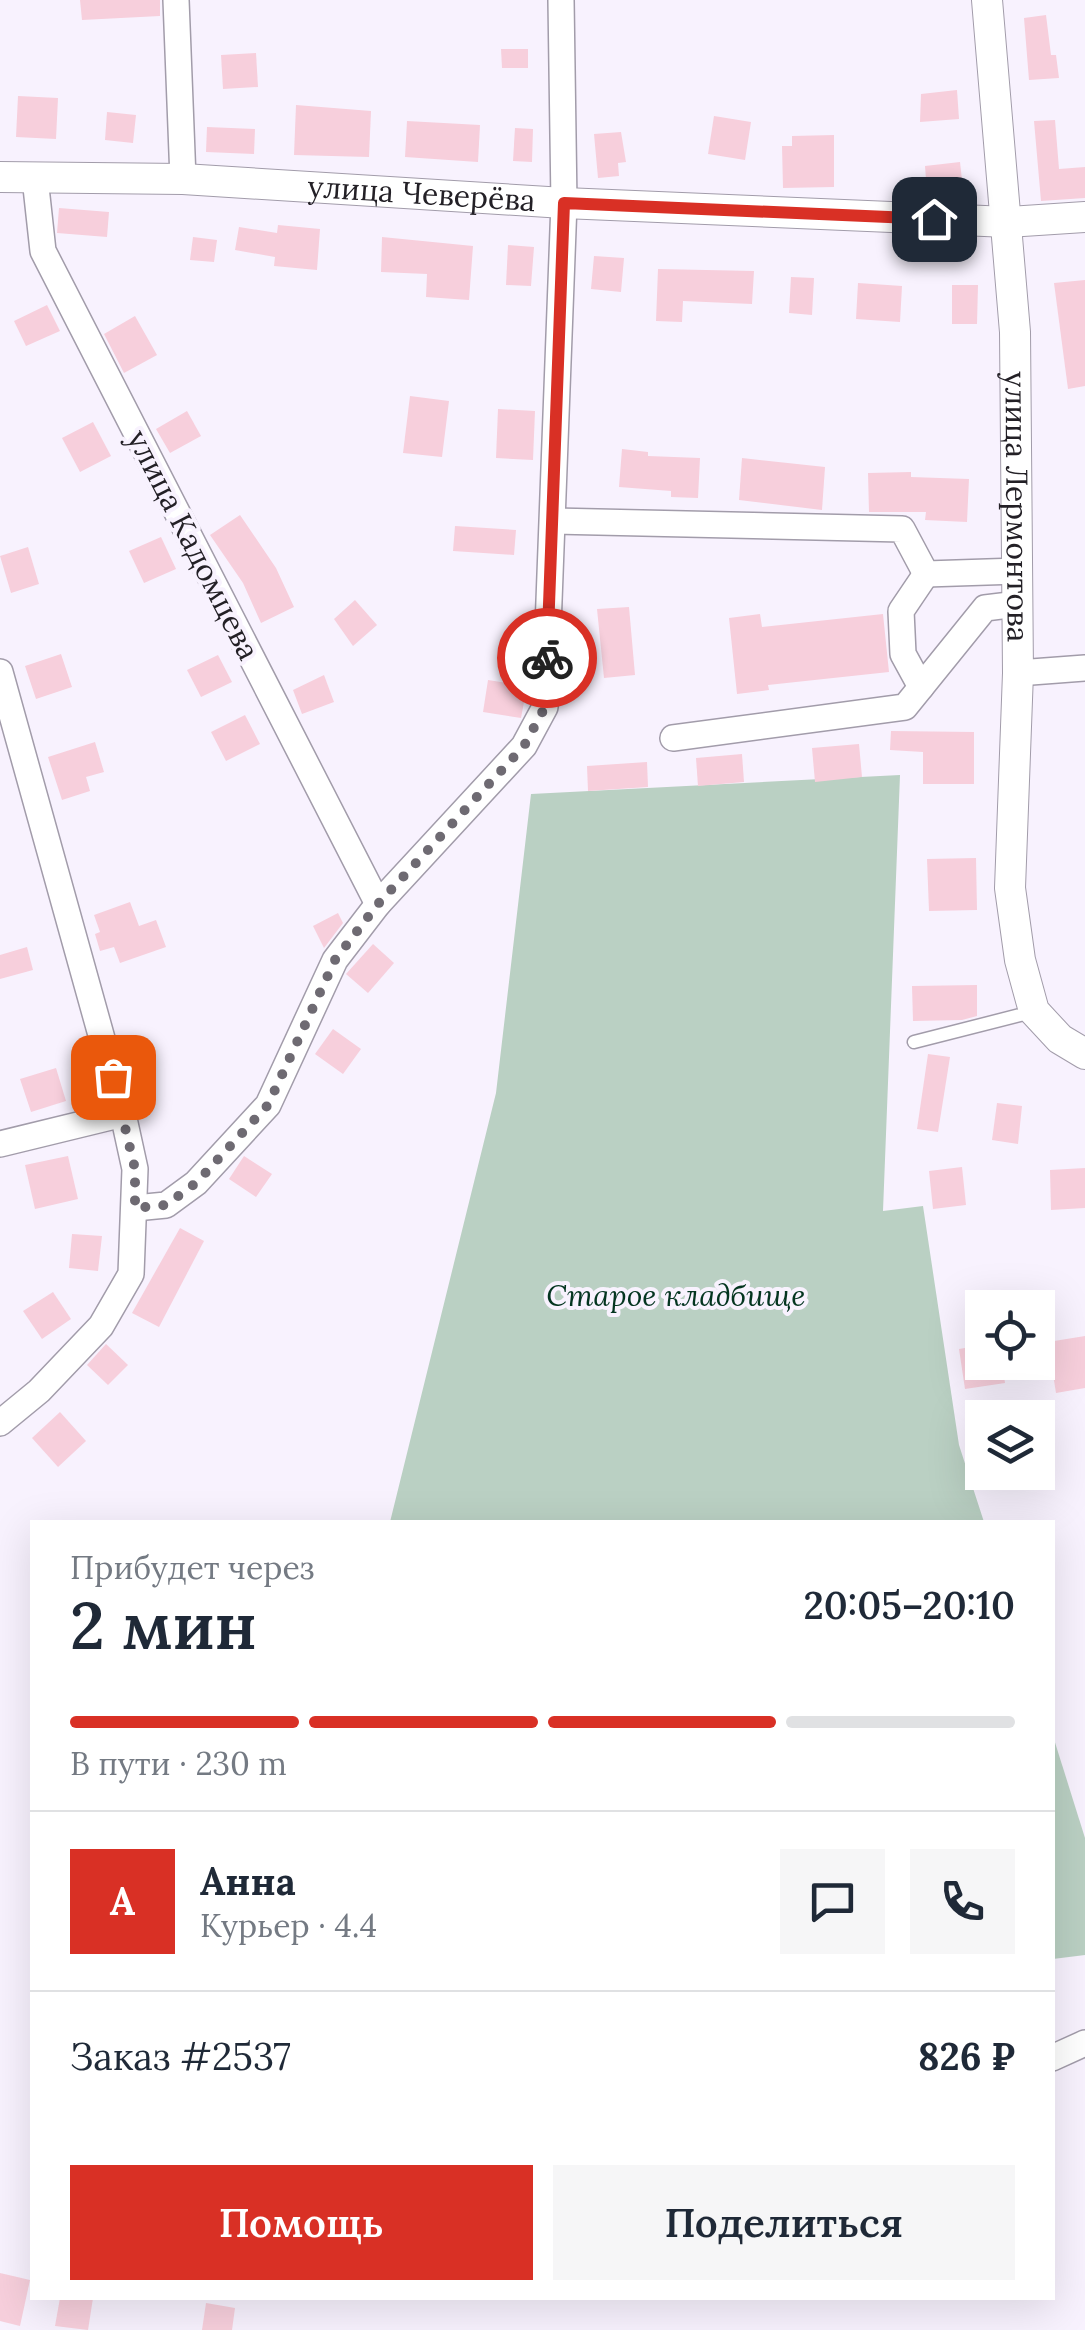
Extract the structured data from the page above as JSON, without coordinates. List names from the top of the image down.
{
  "streets": {
    "street": ["улица Чеверёва", "улица Лермонтова", "улица Кадомцева"]
  },
  "crossings": [
    ["улица Чеверёва", "улица Лермонтова"],
    ["улица Чеверёва", "улица Кадомцева"]
  ],
  "parks": ["Старое кладбище"],
  "page": {
    "heading": ["2 мин", "Прибудет через", "20:05–20:10"],
    "panel": [
      "Анна",
      "Курьер · 4.4",
      "Заказ #2537",
      "826 ₽"
    ],
    "bar": "В пути · 230 m",
    "round": "А",
    "buttons": ["Помощь", "Поделиться"]
  }
}
